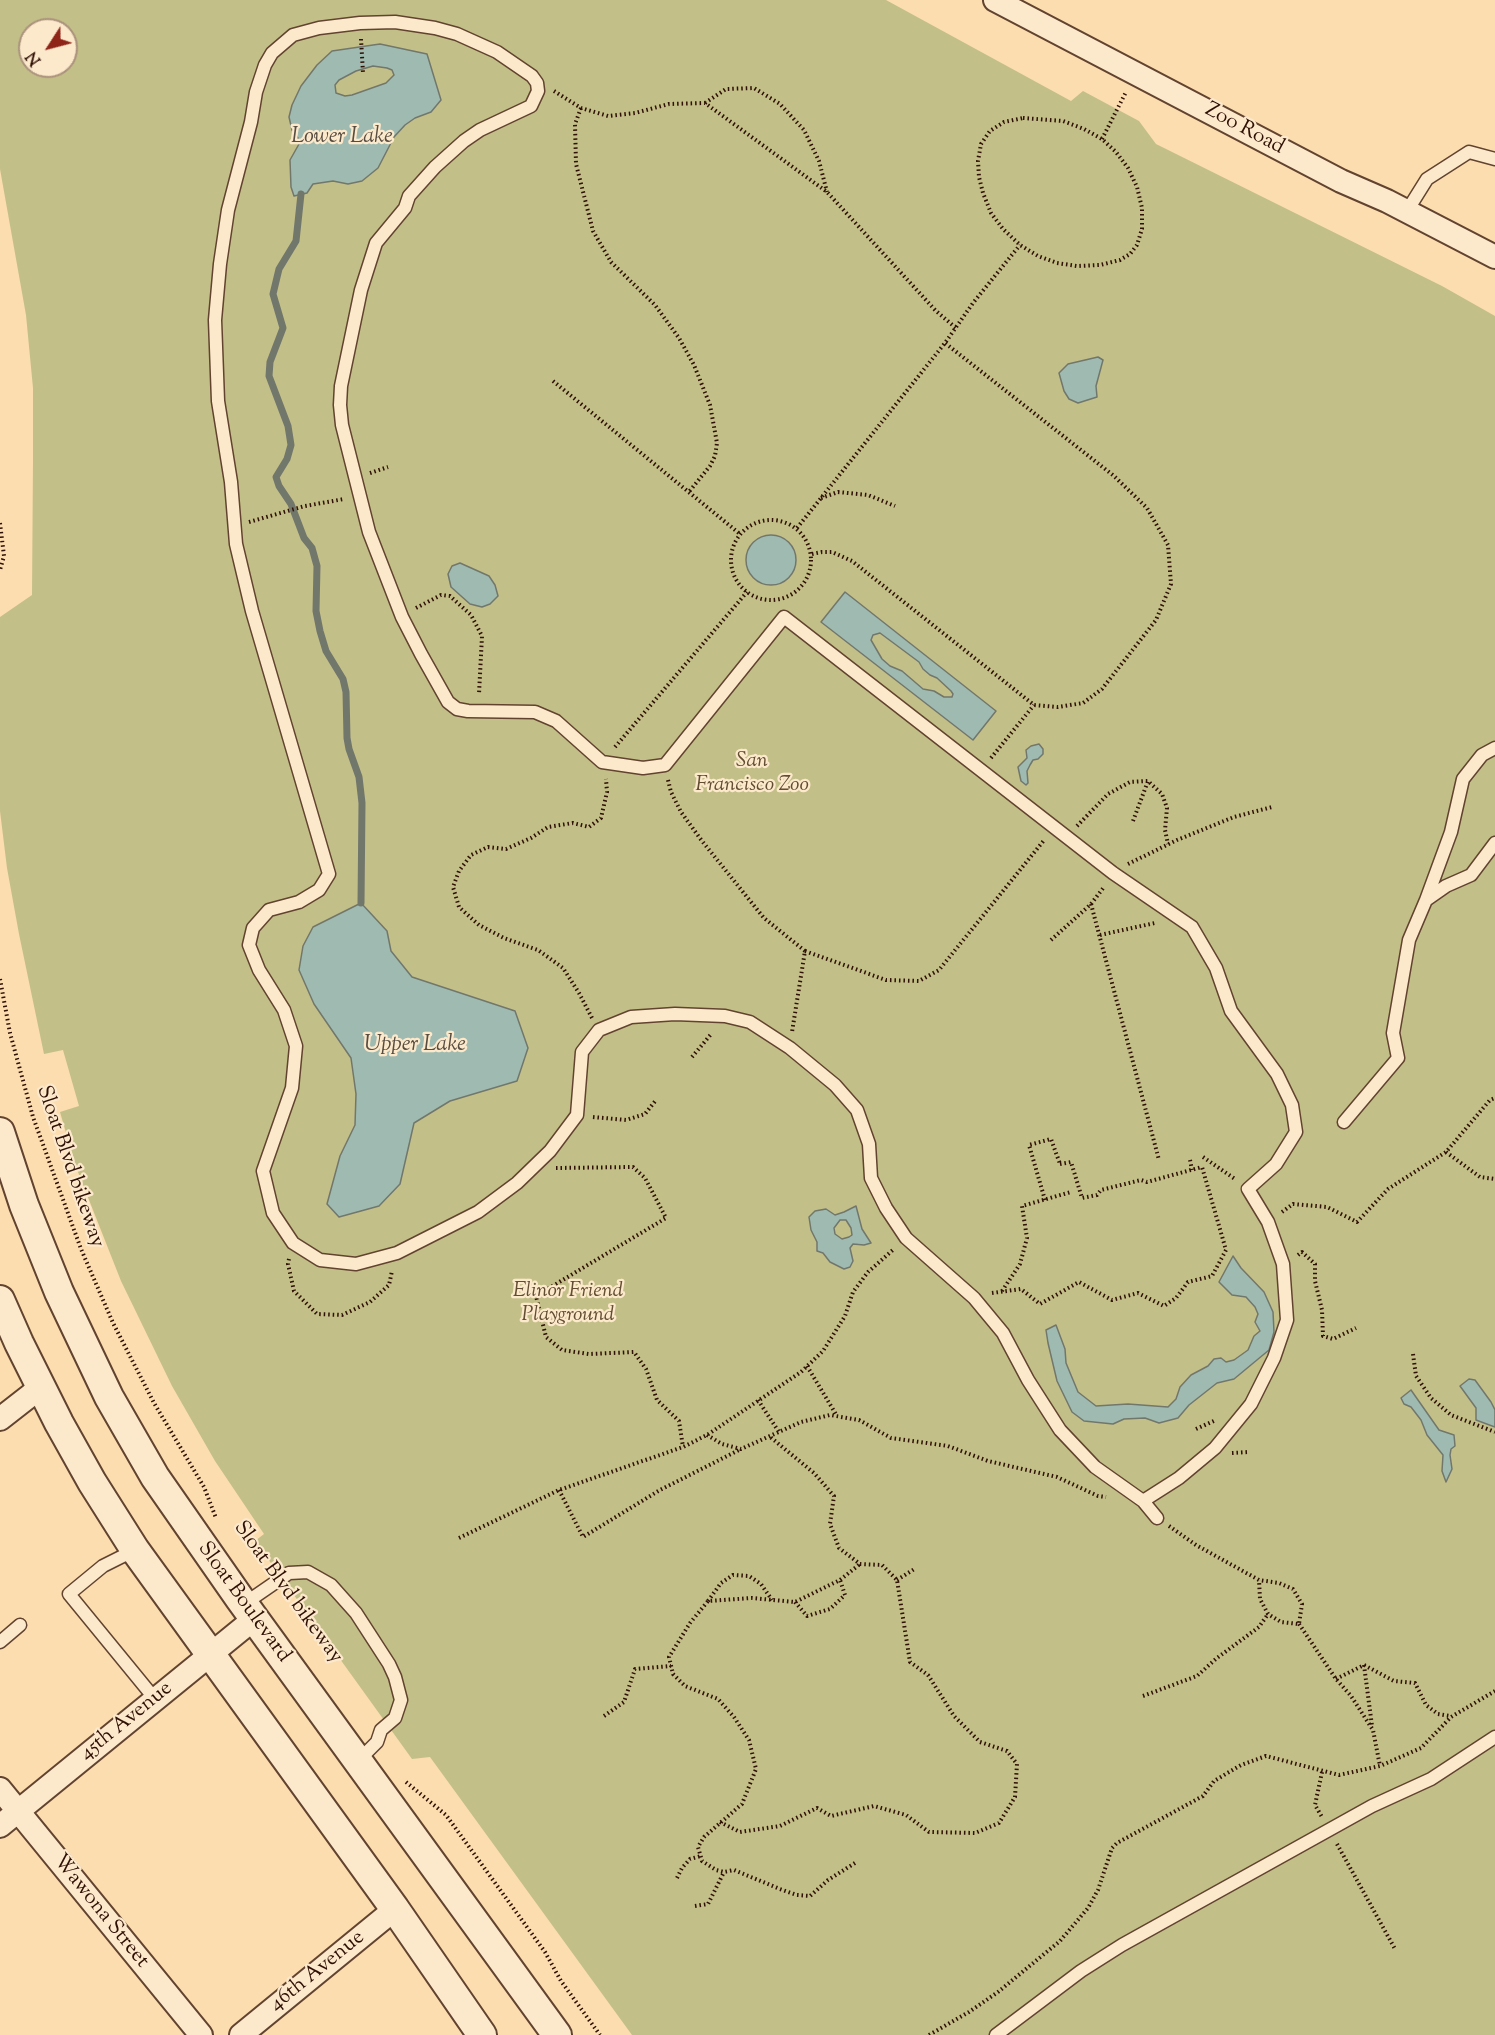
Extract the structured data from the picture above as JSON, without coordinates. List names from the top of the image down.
{
  "streets": {
    "street": [
      "Zoo Road",
      "Sloat Boulevard",
      "45th Avenue",
      "Wawona Street",
      "46th Avenue"
    ],
    "path": ["Sloat Blvd bikeway"]
  },
  "crossings": [
    ["Sloat Boulevard", "45th Avenue"],
    ["45th Avenue", "Wawona Street"]
  ],
  "water": ["Lower Lake", "Upper Lake"],
  "parks": ["San Francisco Zoo", "Elinor Friend Playground"],
  "north": "bottom left"
}
